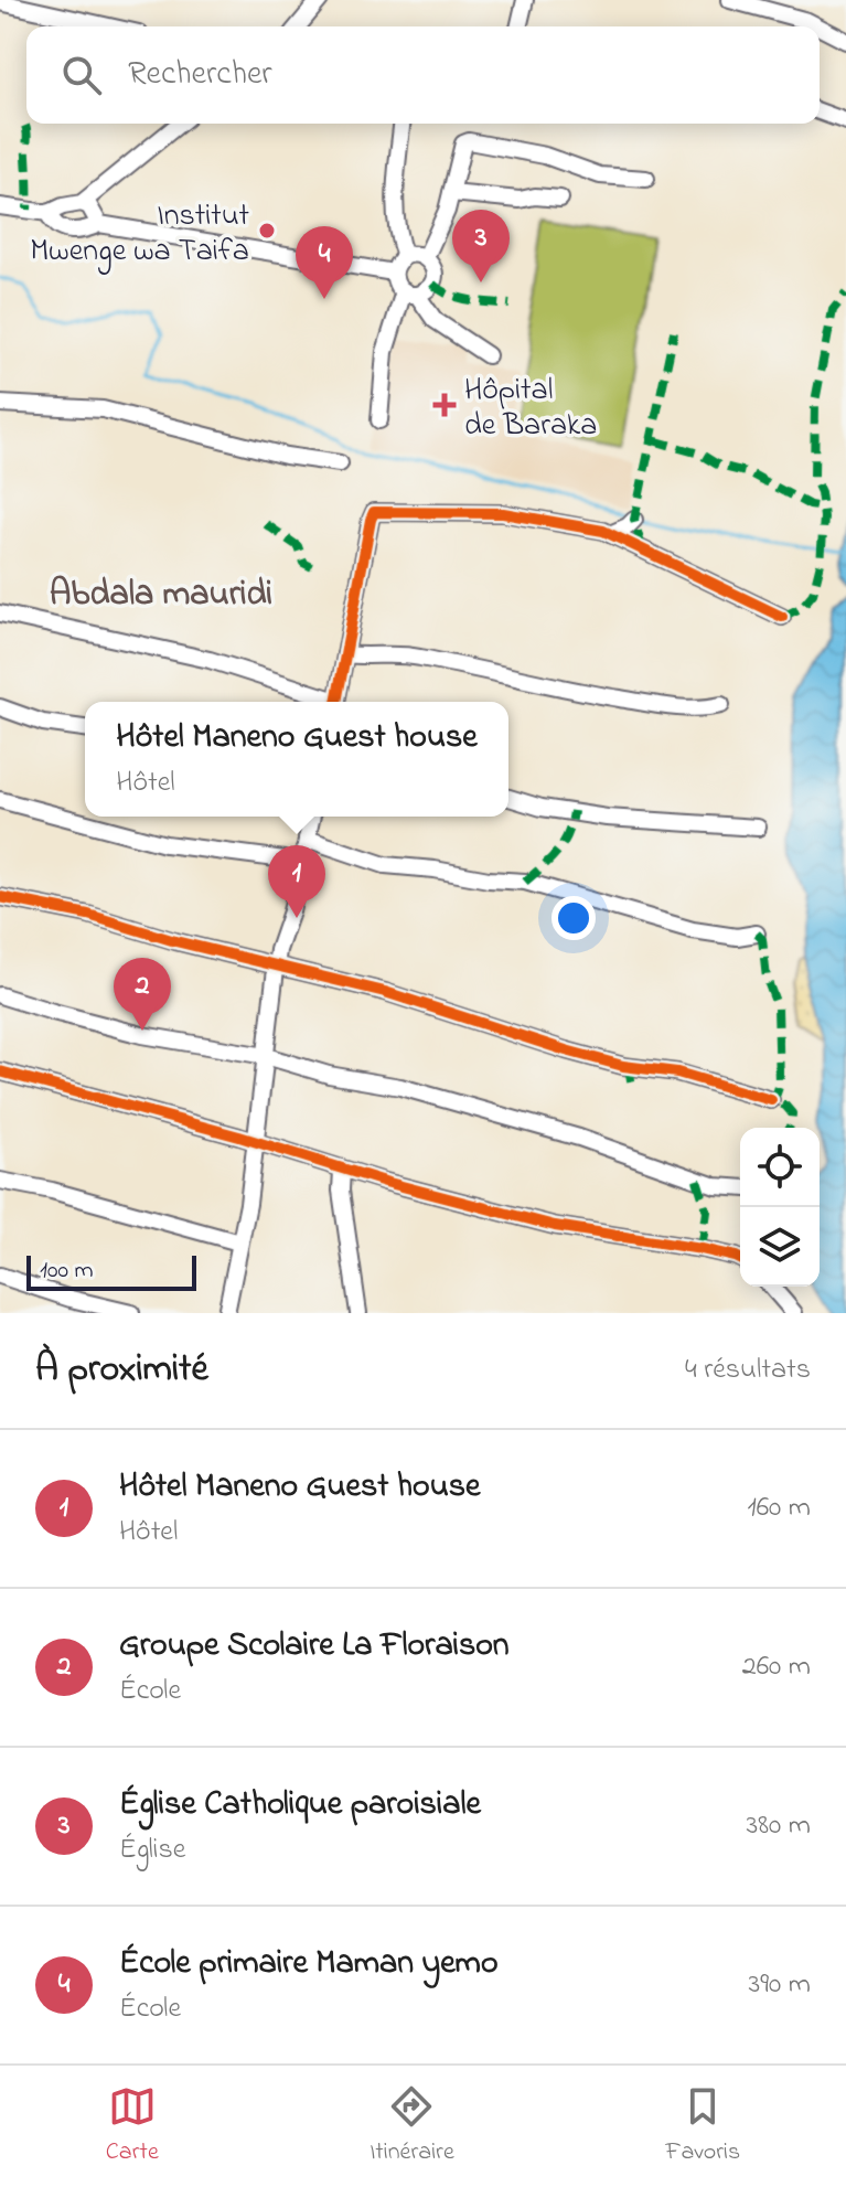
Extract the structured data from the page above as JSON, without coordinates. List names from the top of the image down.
{
  "districts": ["Abdala mauridi"],
  "places": {
    "other": ["Institut Mwenge wa Taifa"],
    "health": ["Hôpital de Baraka"]
  },
  "scale_bar": "100 m",
  "page": {
    "search": "Rechercher",
    "pins": [
      "3",
      "4",
      "1",
      "2"
    ],
    "popup": ["Hôtel Maneno Guest house", "Hôtel"],
    "scale": "100 m",
    "heading": ["À proximité", "4 résultats"],
    "list": [
      {
        "mark": "1",
        "name": "Hôtel Maneno Guest house",
        "note": "Hôtel",
        "value": "160 m"
      },
      {
        "mark": "2",
        "name": "Groupe Scolaire La Floraison",
        "note": "École",
        "value": "260 m"
      },
      {
        "mark": "3",
        "name": "Église Catholique paroisiale",
        "note": "Église",
        "value": "380 m"
      },
      {
        "mark": "4",
        "name": "École primaire Maman yemo",
        "note": "École",
        "value": "390 m"
      }
    ],
    "nav": ["Carte", "Itinéraire", "Favoris"]
  }
}
